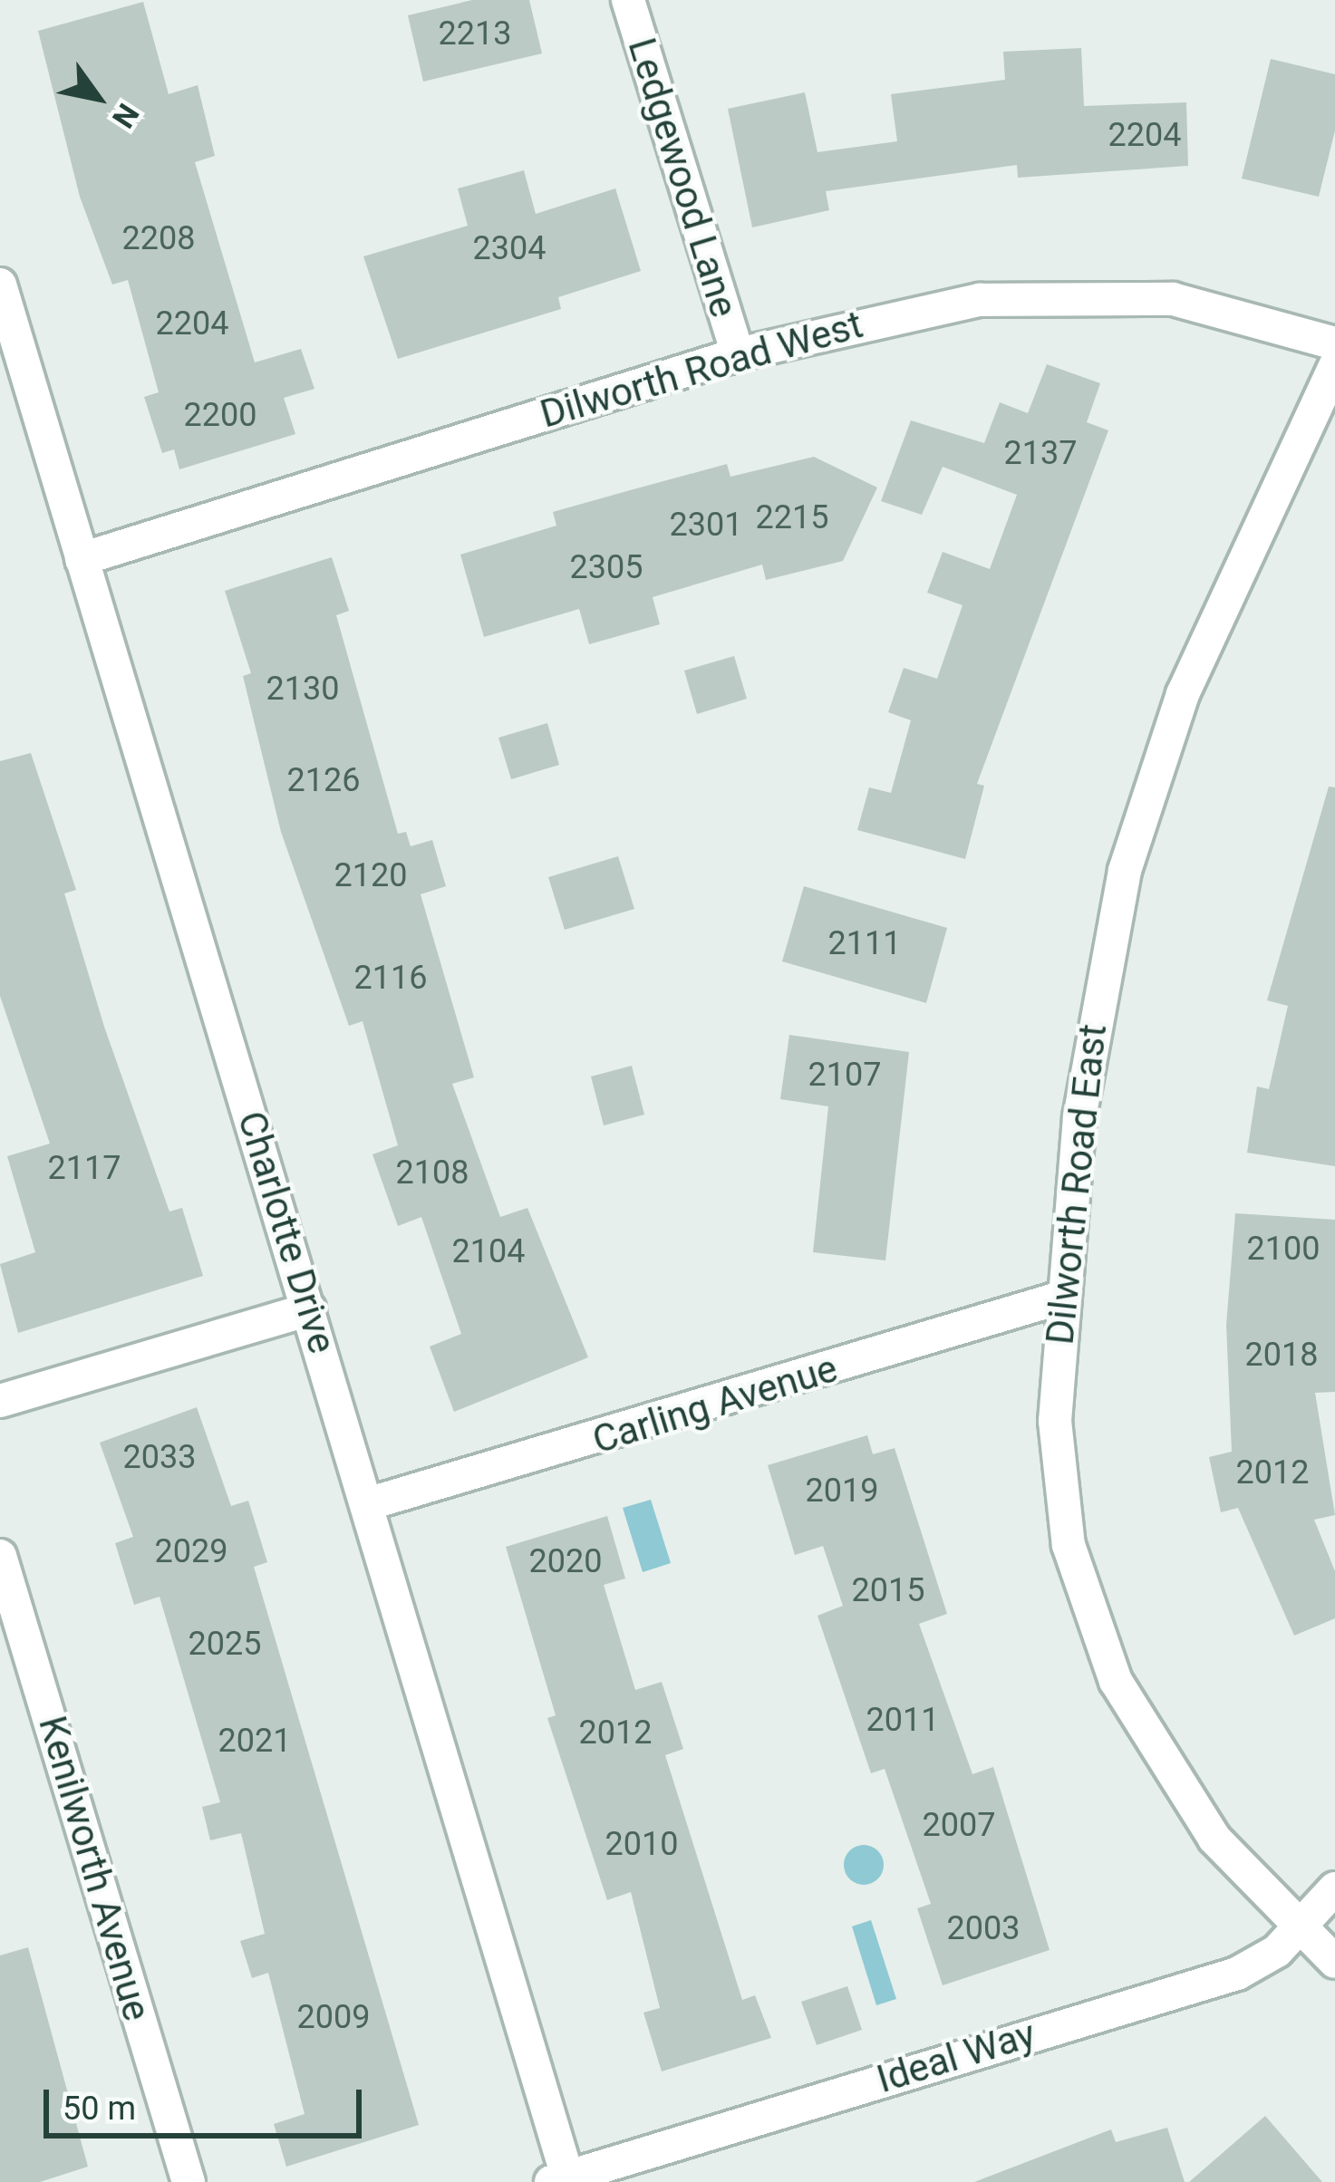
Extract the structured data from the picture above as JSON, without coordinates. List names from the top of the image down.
{
  "streets": {
    "street": [
      "Ledgewood Lane",
      "Dilworth Road West",
      "Dilworth Road East",
      "Charlotte Drive",
      "Carling Avenue",
      "Kenilworth Avenue",
      "Ideal Way"
    ]
  },
  "crossings": [
    ["Ledgewood Lane", "Dilworth Road West"],
    ["Dilworth Road West", "Charlotte Drive"],
    ["Dilworth Road East", "Carling Avenue"],
    ["Dilworth Road East", "Ideal Way"],
    ["Charlotte Drive", "Carling Avenue"],
    ["Charlotte Drive", "Ideal Way"]
  ],
  "house_numbers": [
    "2213",
    "2204",
    "2208",
    "2304",
    "2204",
    "2200",
    "2137",
    "2215",
    "2301",
    "2305",
    "2130",
    "2126",
    "2120",
    "2111",
    "2116",
    "2107",
    "2117",
    "2108",
    "2100",
    "2104",
    "2018",
    "2033",
    "2012",
    "2019",
    "2029",
    "2020",
    "2015",
    "2025",
    "2011",
    "2012",
    "2021",
    "2007",
    "2010",
    "2003",
    "2009"
  ],
  "scale_bar": "50 m",
  "north": "bottom right"
}
